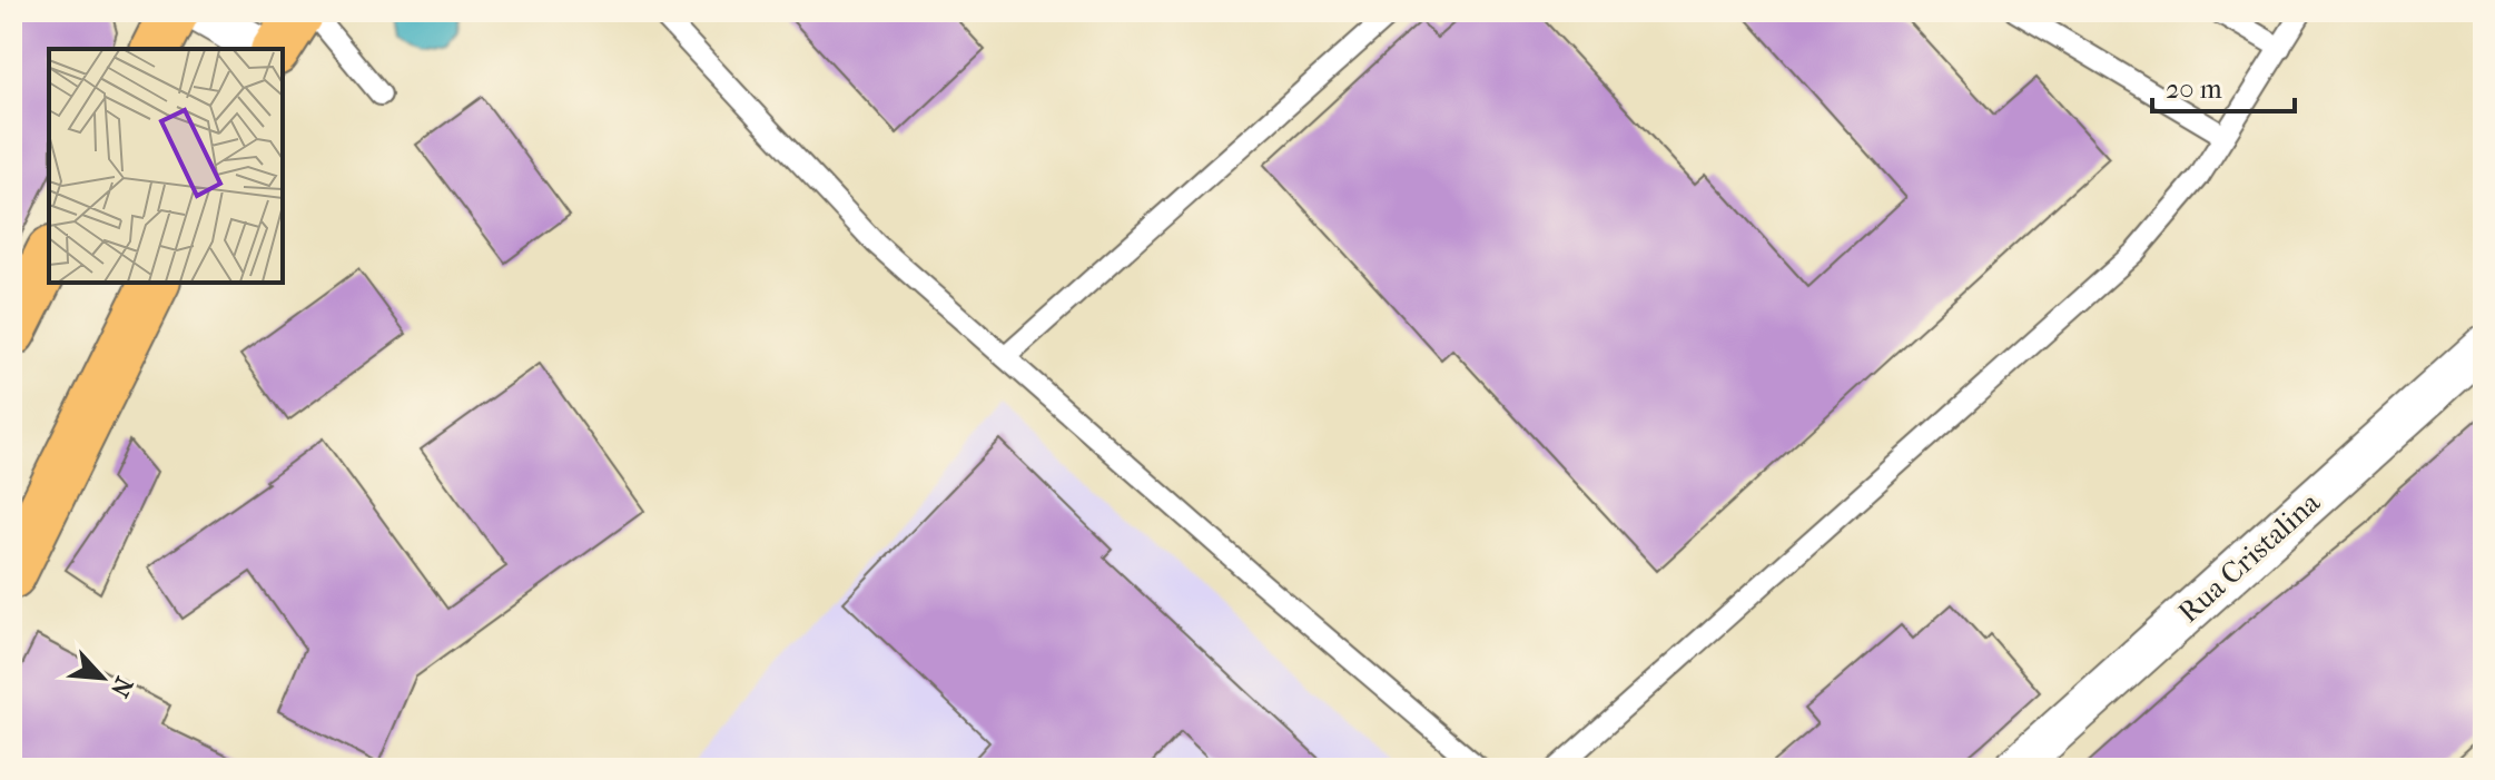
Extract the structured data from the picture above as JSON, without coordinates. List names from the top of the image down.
{
  "streets": {
    "street": ["Rua Cristalina"]
  },
  "scale_bar": "20 m",
  "north": "bottom right"
}
